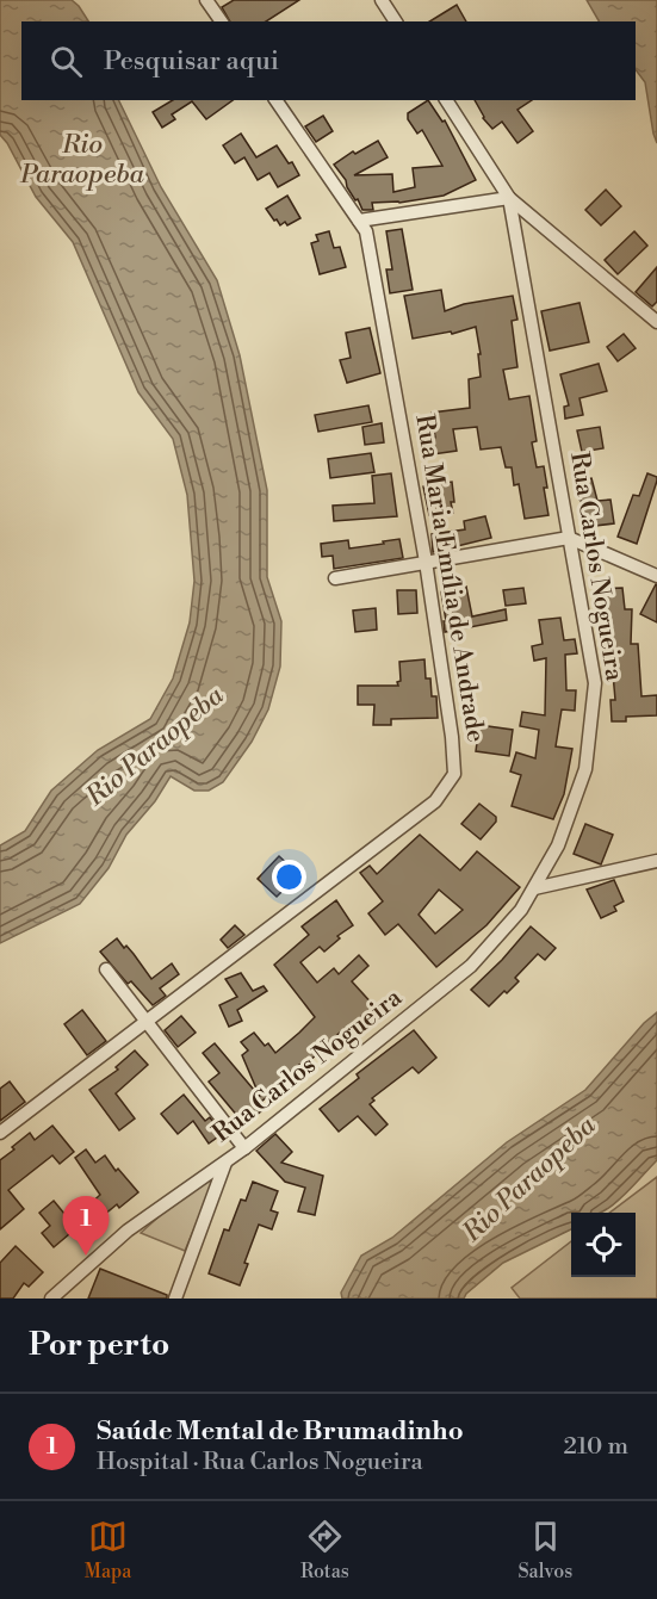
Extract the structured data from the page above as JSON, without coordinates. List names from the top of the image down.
{
  "streets": {
    "street": ["Rua Carlos Nogueira", "Rua Maria Emília de Andrade"]
  },
  "water": ["Rio Paraopeba"],
  "page": {
    "search": "Pesquisar aqui",
    "pins": "1",
    "heading": "Por perto",
    "list": [
      {
        "mark": "1",
        "name": "Saúde Mental de Brumadinho",
        "note": "Hospital · Rua Carlos Nogueira",
        "value": "210 m"
      }
    ],
    "nav": ["Mapa", "Rotas", "Salvos"]
  }
}
